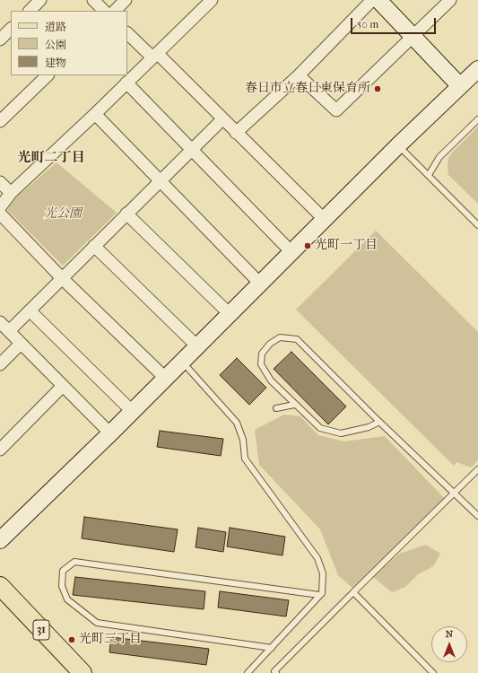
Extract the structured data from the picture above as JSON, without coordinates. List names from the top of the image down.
{
  "streets": {
    "main road": ["31"]
  },
  "districts": ["光町二丁目"],
  "parks": ["光公園"],
  "places": ["春日市立春日東保育所", "光町一丁目", "光町三丁目"],
  "legend": ["道路", "公園", "建物"],
  "scale_bar": "50 m",
  "north": "top"
}
